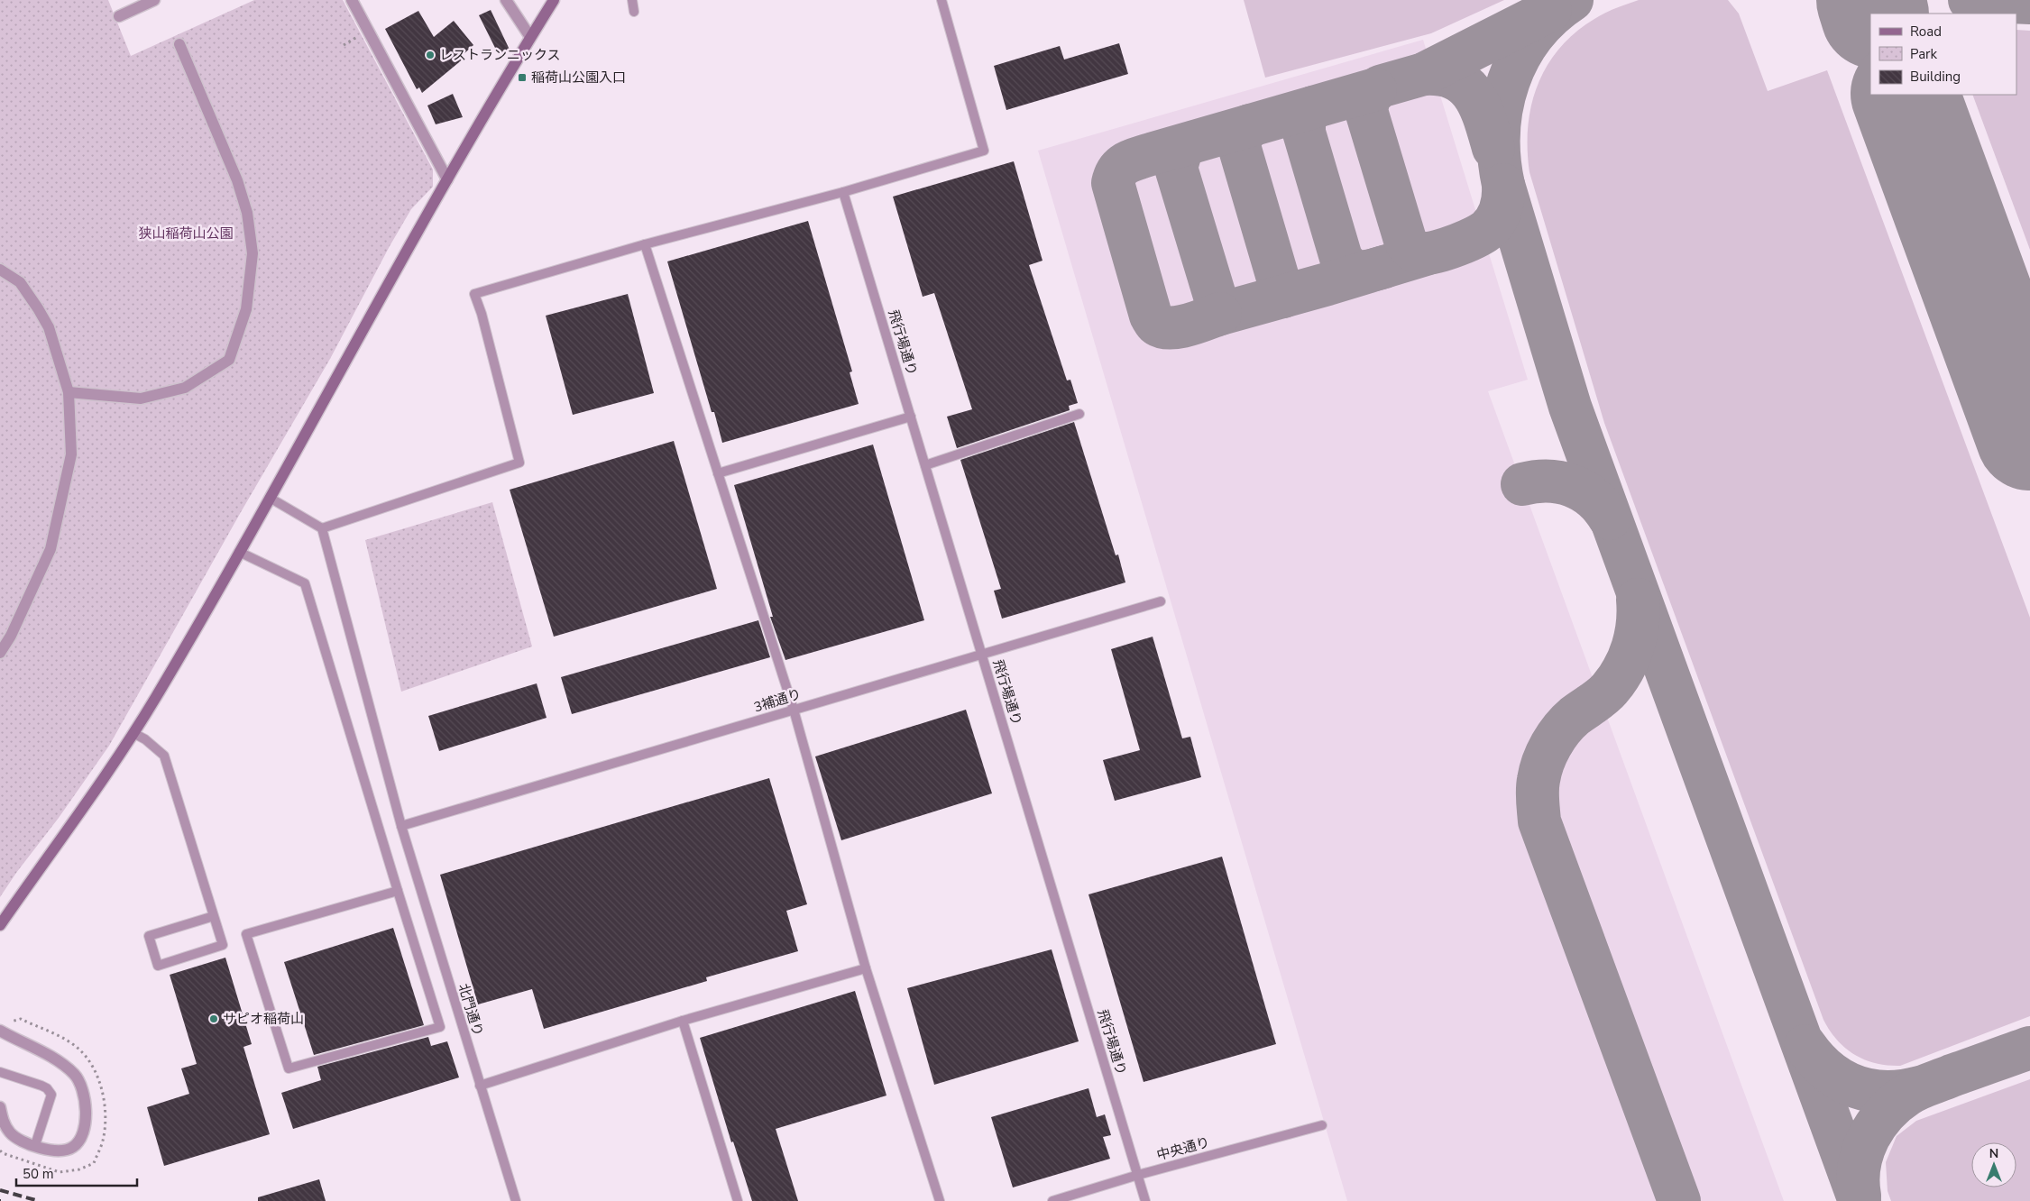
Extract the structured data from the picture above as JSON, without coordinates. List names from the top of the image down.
{
  "streets": {
    "lane": [
      "飛行場通り",
      "3補通り",
      "北門通り",
      "中央通り"
    ]
  },
  "crossings": [
    ["飛行場通り", "3補通り"],
    ["飛行場通り", "中央通り"],
    ["3補通り", "北門通り"]
  ],
  "parks": ["狭山稲荷山公園"],
  "places": {
    "other": ["レストランニックス", "サピオ稲荷山"],
    "transit": ["稲荷山公園入口"]
  },
  "legend": ["Road", "Park", "Building"],
  "scale_bar": "50 m",
  "north": "top"
}
